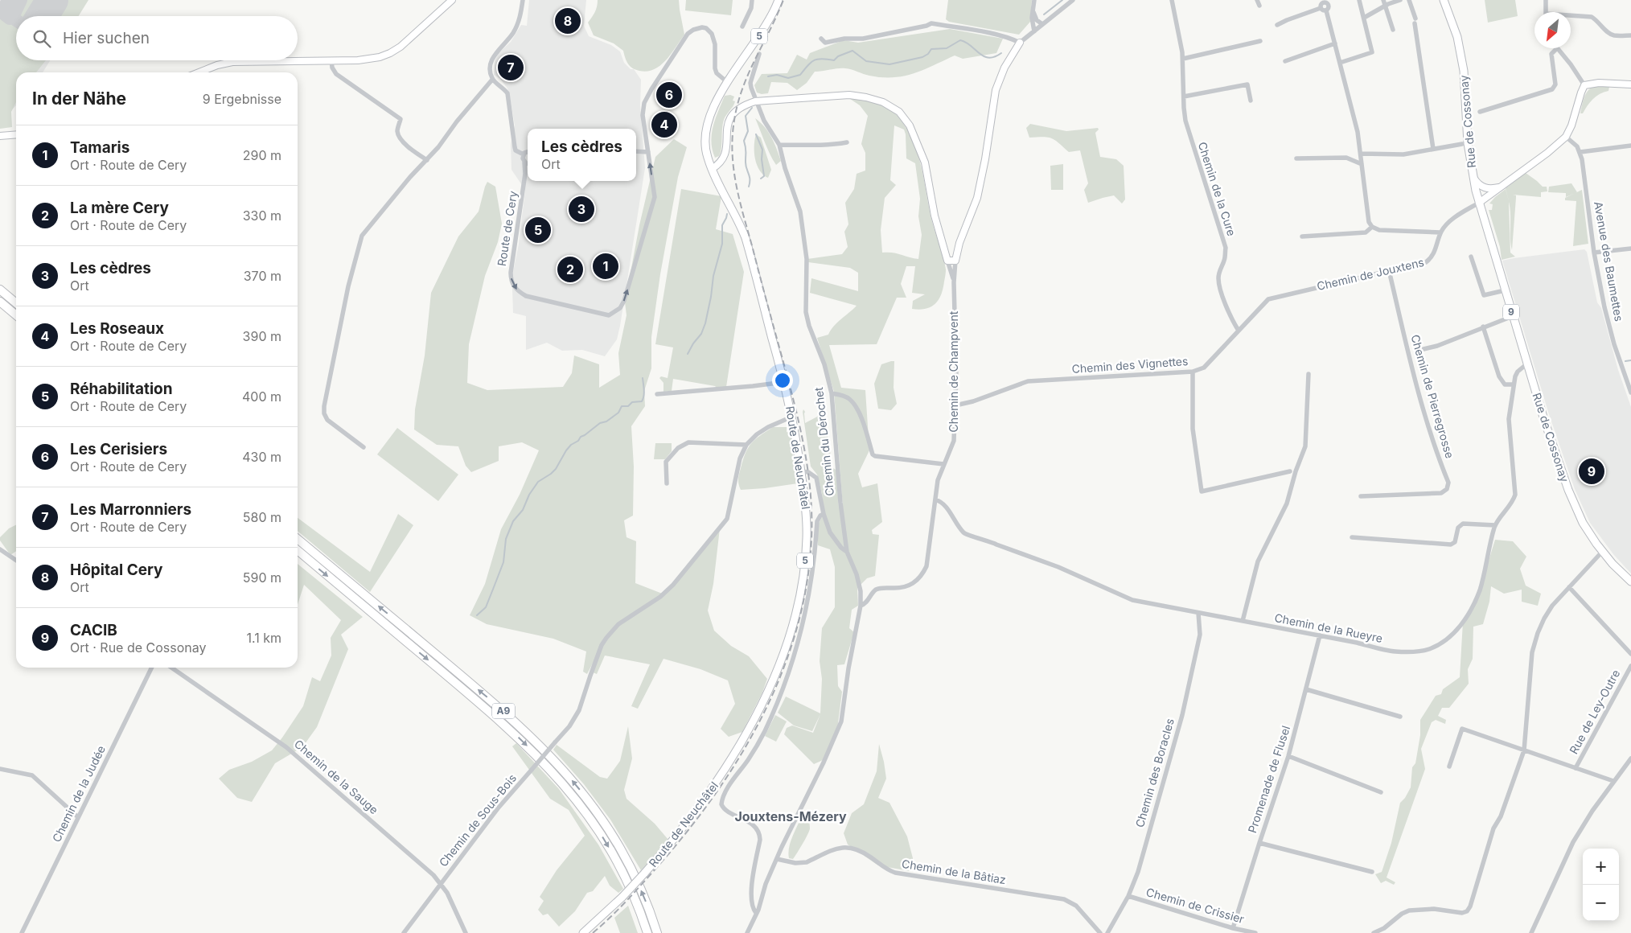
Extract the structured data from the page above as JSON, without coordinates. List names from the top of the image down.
{
  "streets": {
    "highway": ["A9"],
    "main road": [
      "5",
      "Rue de Cossonay",
      "9",
      "Route de Neuchâtel"
    ],
    "street": [
      "Chemin de la Cure",
      "Route de Cery",
      "Avenue des Baumettes",
      "Chemin de Jouxtens",
      "Chemin des Vignettes",
      "Chemin de Champvent",
      "Chemin de Pierregrosse",
      "Chemin du Dérochet",
      "Chemin de la Rueyre",
      "Rue de Ley-Outre",
      "Chemin des Boracles",
      "Chemin de la Sauge",
      "Promenade de Flusel",
      "Chemin de la Judée",
      "Chemin de Sous-Bois",
      "Chemin de la Bâtiaz",
      "Chemin de Crissier"
    ]
  },
  "crossings": [
    ["Rue de Cossonay", "Chemin de Jouxtens"],
    ["Rue de Cossonay", "9"],
    ["Rue de Cossonay", "Chemin de la Rueyre"],
    ["Chemin de la Cure", "Chemin des Vignettes"],
    ["Route de Cery", "Route de Neuchâtel"],
    ["Chemin de Jouxtens", "Chemin des Vignettes"],
    ["Chemin de Jouxtens", "Chemin de Pierregrosse"],
    ["Chemin des Vignettes", "Chemin de Champvent"],
    ["Chemin de Champvent", "Chemin de la Rueyre"],
    ["Chemin de la Rueyre", "Chemin des Boracles"],
    ["Chemin de la Rueyre", "Promenade de Flusel"],
    ["Chemin des Boracles", "Chemin de Crissier"],
    ["Chemin de la Sauge", "Chemin de Sous-Bois"],
    ["Promenade de Flusel", "Chemin de Crissier"]
  ],
  "districts": ["Jouxtens-Mézery"],
  "north": "bottom left",
  "page": {
    "pins": [
      "8",
      "7",
      "6",
      "4",
      "3",
      "5",
      "1",
      "2",
      "9"
    ],
    "search": "Hier suchen",
    "heading": ["In der Nähe", "9 Ergebnisse"],
    "list": [
      {
        "mark": "1",
        "name": "Tamaris",
        "note": "Ort · Route de Cery",
        "value": "290 m"
      },
      {
        "mark": "2",
        "name": "La mère Cery",
        "note": "Ort · Route de Cery",
        "value": "330 m"
      },
      {
        "mark": "3",
        "name": "Les cèdres",
        "note": "Ort",
        "value": "370 m"
      },
      {
        "mark": "4",
        "name": "Les Roseaux",
        "note": "Ort · Route de Cery",
        "value": "390 m"
      },
      {
        "mark": "5",
        "name": "Réhabilitation",
        "note": "Ort · Route de Cery",
        "value": "400 m"
      },
      {
        "mark": "6",
        "name": "Les Cerisiers",
        "note": "Ort · Route de Cery",
        "value": "430 m"
      },
      {
        "mark": "7",
        "name": "Les Marronniers",
        "note": "Ort · Route de Cery",
        "value": "580 m"
      },
      {
        "mark": "8",
        "name": "Hôpital Cery",
        "note": "Ort",
        "value": "590 m"
      },
      {
        "mark": "9",
        "name": "CACIB",
        "note": "Ort · Rue de Cossonay",
        "value": "1.1 km"
      }
    ],
    "popup": ["Les cèdres", "Ort"],
    "map_buttons": ["+", "−"]
  }
}
